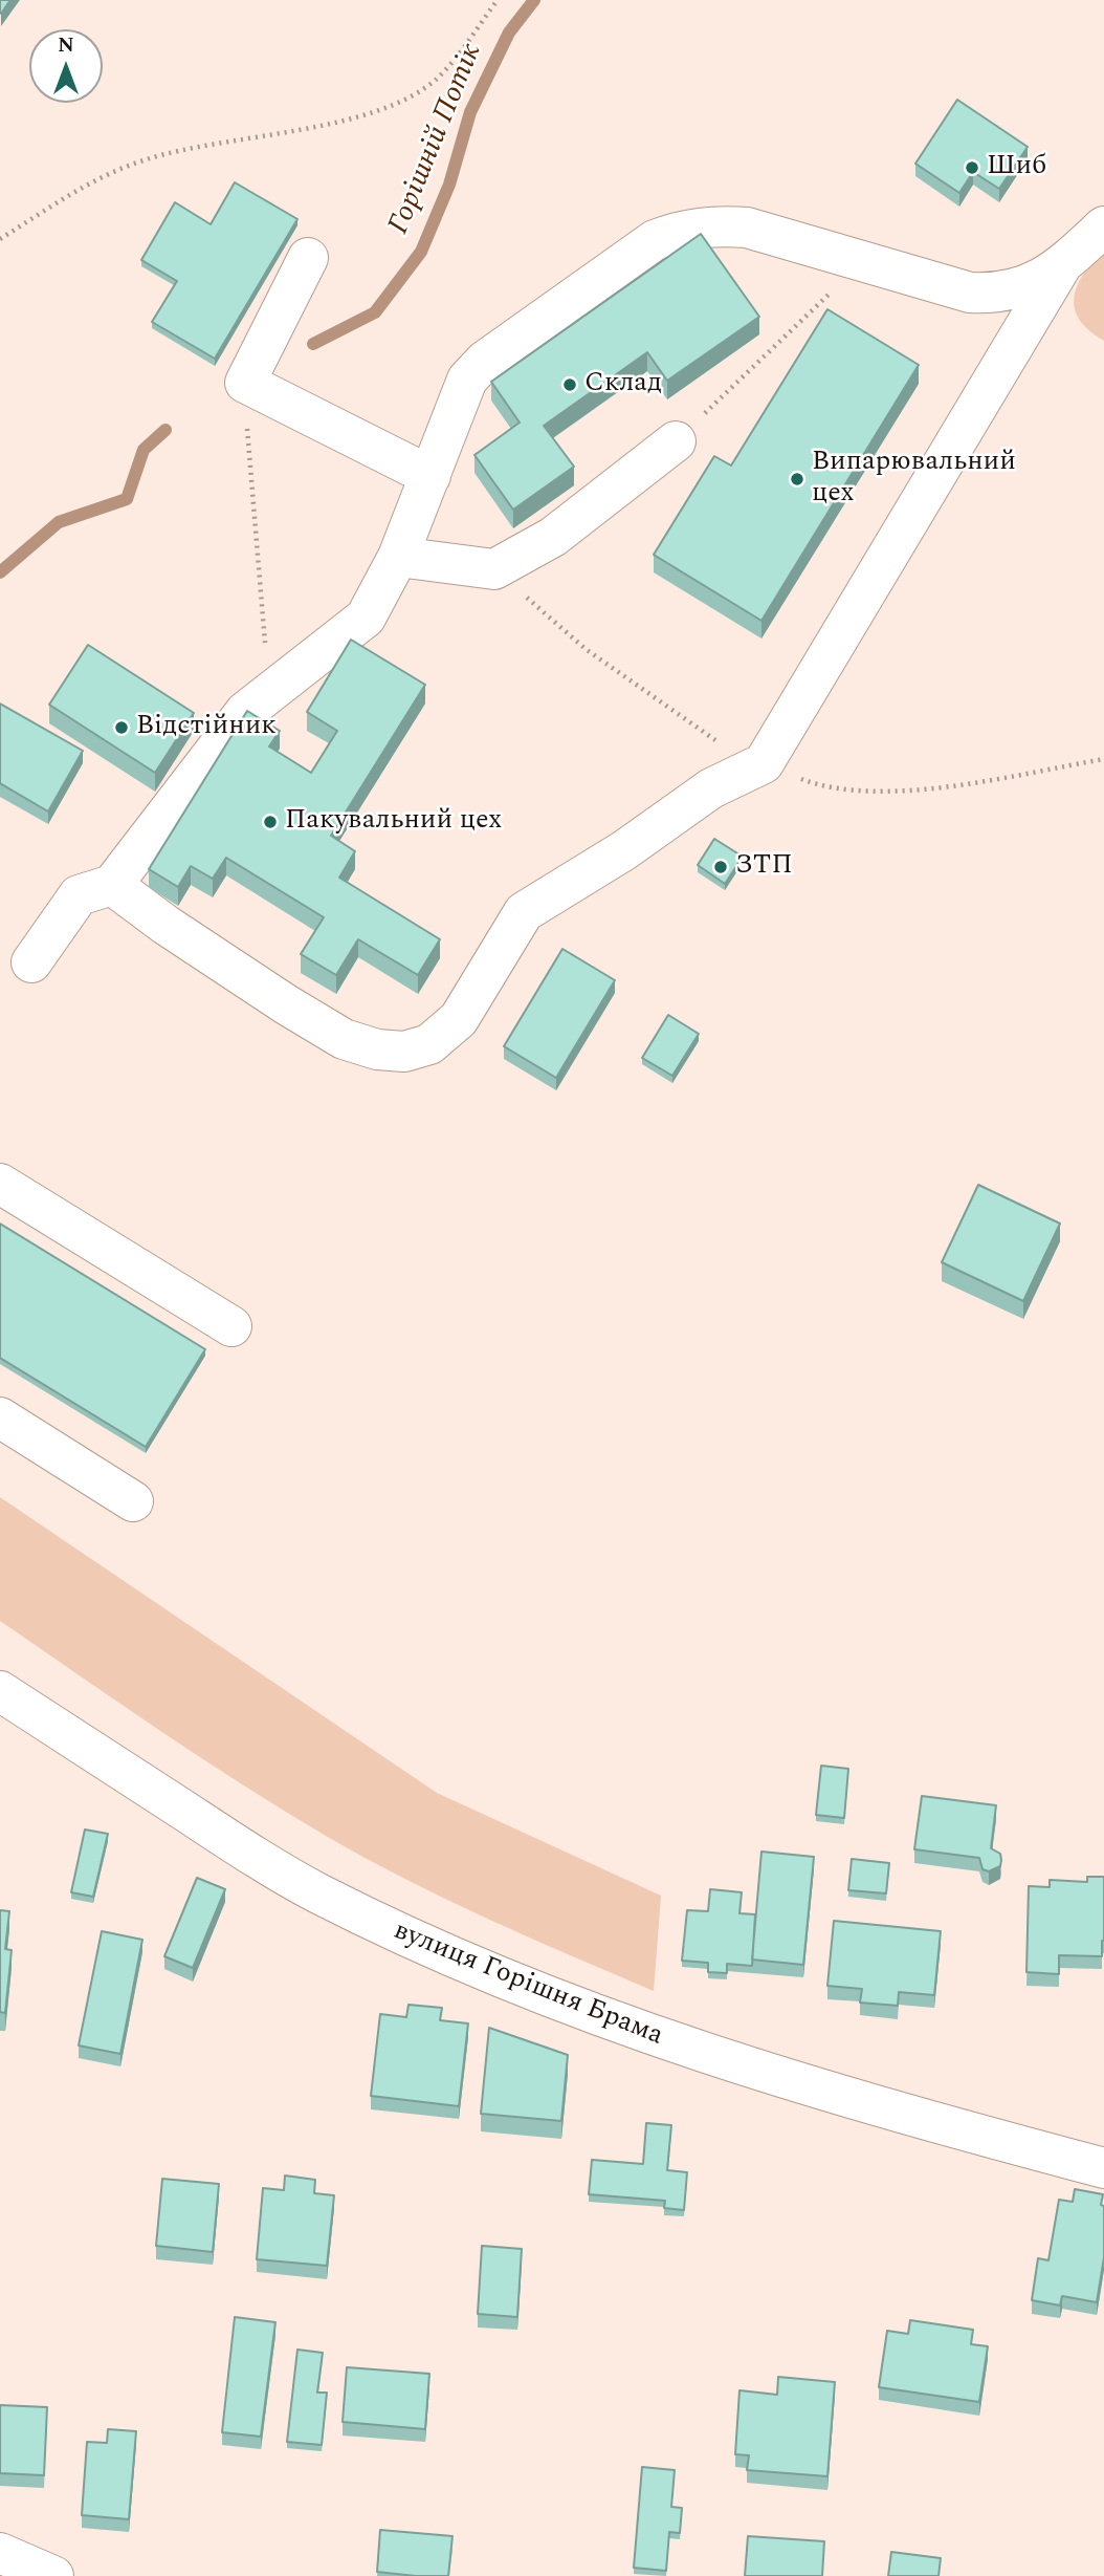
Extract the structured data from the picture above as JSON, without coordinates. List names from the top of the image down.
{
  "streets": {
    "street": ["вулиця Горішня Брама"]
  },
  "water": ["Горішній Потік"],
  "places": [
    "Шиб",
    "Склад",
    "Випарювальний цех",
    "Відстійник",
    "Пакувальний цех",
    "ЗТП"
  ],
  "north": "top"
}
